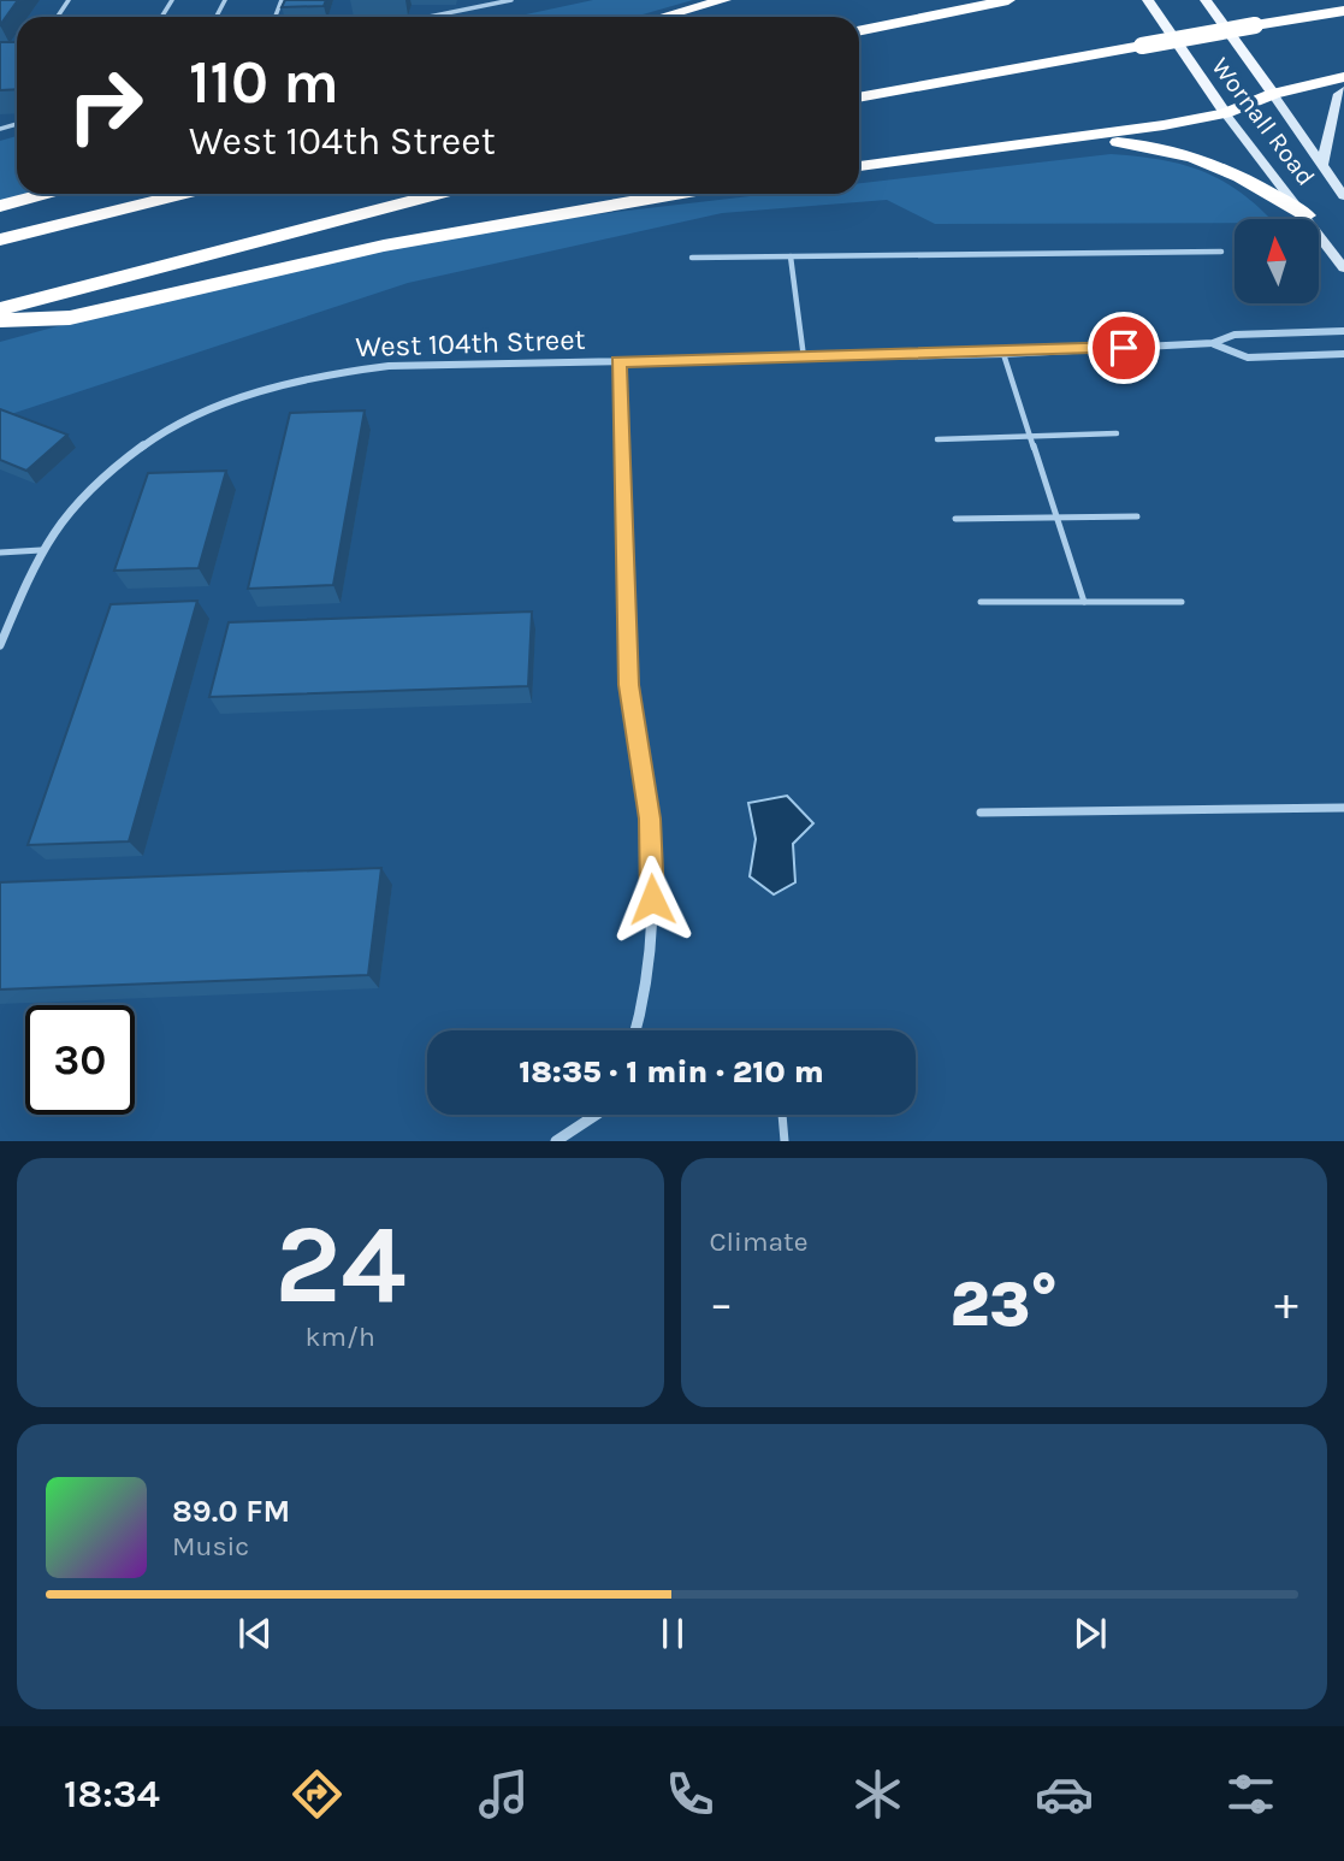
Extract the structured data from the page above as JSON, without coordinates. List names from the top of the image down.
{
  "streets": {
    "main road": ["Wornall Road"],
    "street": ["West 104th Street"]
  },
  "north": "top",
  "page": {
    "turn": ["110 m", "West 104th Street"],
    "limit": "30",
    "trip": "18:35 · 1 min · 210 m",
    "tile": [
      ["24", "km/h"],
      "Climate"
    ],
    "heat": ["−", "23°", "+"],
    "song": ["89.0 FM", "Music"],
    "tabs": "18:34"
  }
}
